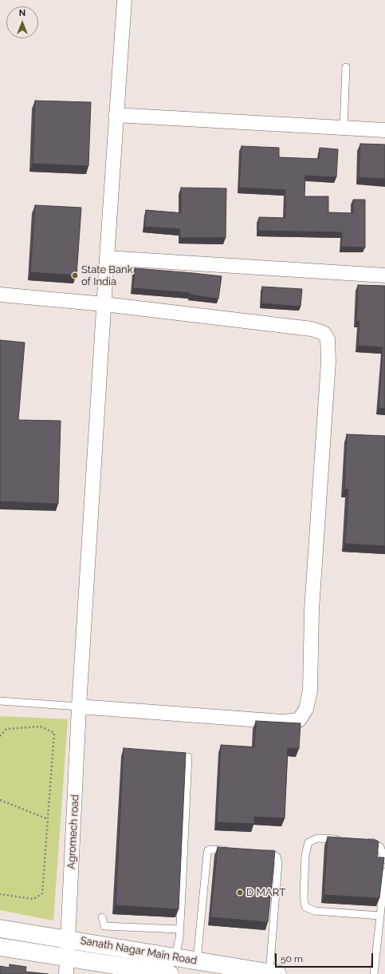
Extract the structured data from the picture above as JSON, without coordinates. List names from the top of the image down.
{
  "streets": {
    "street": ["Agromech road", "Sanath Nagar Main Road"]
  },
  "crossings": [
    ["Agromech road", "Sanath Nagar Main Road"]
  ],
  "places": ["State Bank of India", "D MART"],
  "scale_bar": "50 m",
  "north": "top"
}
